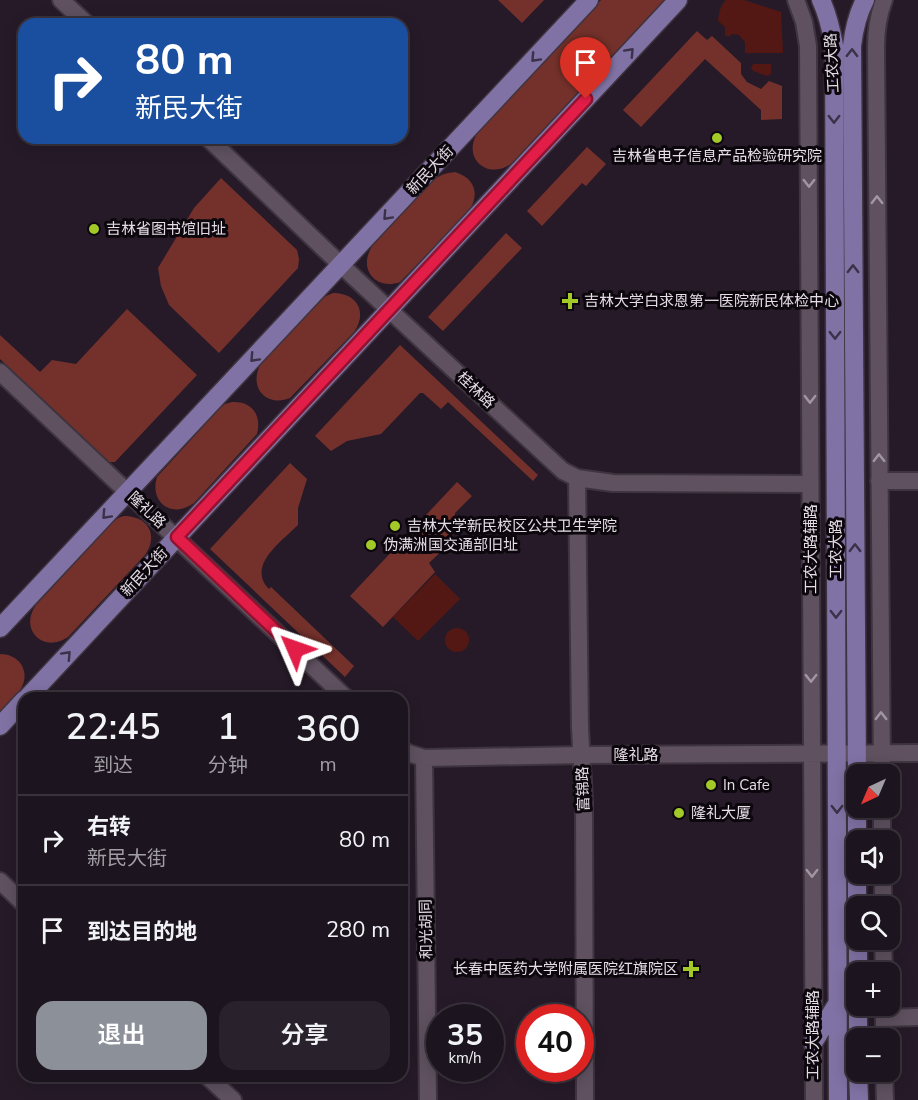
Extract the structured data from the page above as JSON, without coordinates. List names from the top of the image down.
{
  "streets": {
    "main road": ["工农大路", "新民大街"],
    "street": [
      "桂林路",
      "隆礼路",
      "工农大路辅路",
      "富锦路",
      "和光胡同"
    ]
  },
  "crossings": [
    ["工农大路", "隆礼路"],
    ["新民大街", "桂林路"],
    ["新民大街", "隆礼路"],
    ["桂林路", "工农大路辅路"],
    ["桂林路", "富锦路"],
    ["隆礼路", "工农大路辅路"],
    ["隆礼路", "富锦路"],
    ["隆礼路", "和光胡同"]
  ],
  "places": {
    "other": [
      "吉林省电子信息产品检验研究院",
      "吉林省图书馆旧址",
      "吉林大学新民校区公共卫生学院",
      "伪满洲国交通部旧址",
      "In Cafe",
      "隆礼大厦"
    ],
    "health": ["吉林大学白求恩第一医院新民体检中心", "长春中医药大学附属医院红旗院区"]
  },
  "north": "bottom left",
  "page": {
    "turn": ["80 m", "新民大街"],
    "eta": [
      "22:45",
      "到达",
      "1",
      "分钟",
      "360",
      "m"
    ],
    "map_buttons": ["+", "−"],
    "list": [
      {
        "name": "右转",
        "note": "新民大街",
        "value": "80 m"
      },
      {
        "name": "到达目的地",
        "value": "280 m"
      }
    ],
    "buttons": ["退出", "分享"],
    "speed": "35 km/h",
    "limit": "40"
  }
}
